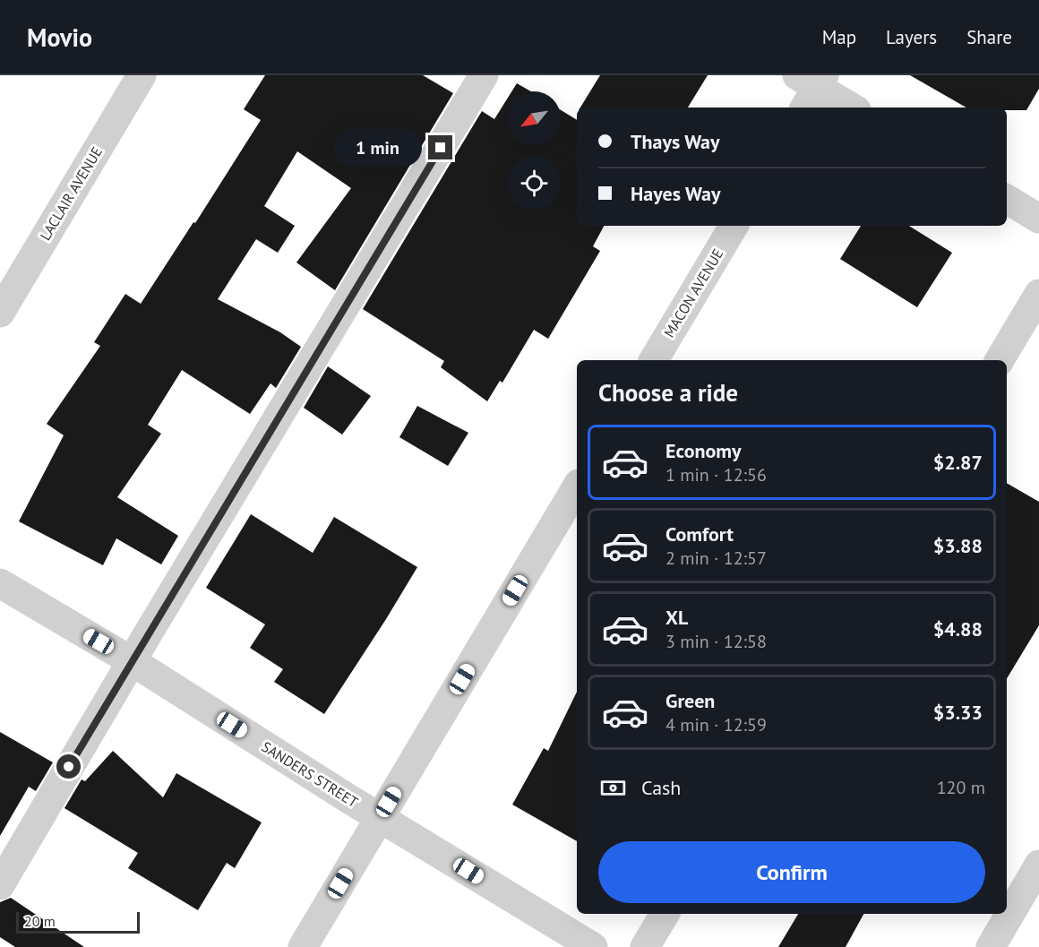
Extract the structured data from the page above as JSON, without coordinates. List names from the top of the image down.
{
  "streets": {
    "street": ["LACLAIR AVENUE", "MACON AVENUE", "SANDERS STREET"]
  },
  "scale_bar": "20 m",
  "north": "bottom left",
  "page": {
    "header": "Movio",
    "nav": ["Map", "Layers", "Share"],
    "banner": ["Thays Way", "Hayes Way"],
    "bubble": "1 min",
    "heading": "Choose a ride",
    "list": [
      {
        "name": "Economy",
        "note": "1 min · 12:56",
        "value": "$2.87"
      },
      {
        "name": "Comfort",
        "note": "2 min · 12:57",
        "value": "$3.88"
      },
      {
        "name": "XL",
        "note": "3 min · 12:58",
        "value": "$4.88"
      },
      {
        "name": "Green",
        "note": "4 min · 12:59",
        "value": "$3.33"
      }
    ],
    "pay": ["Cash", "120 m"],
    "buttons": "Confirm",
    "scale": "20 m"
  }
}
